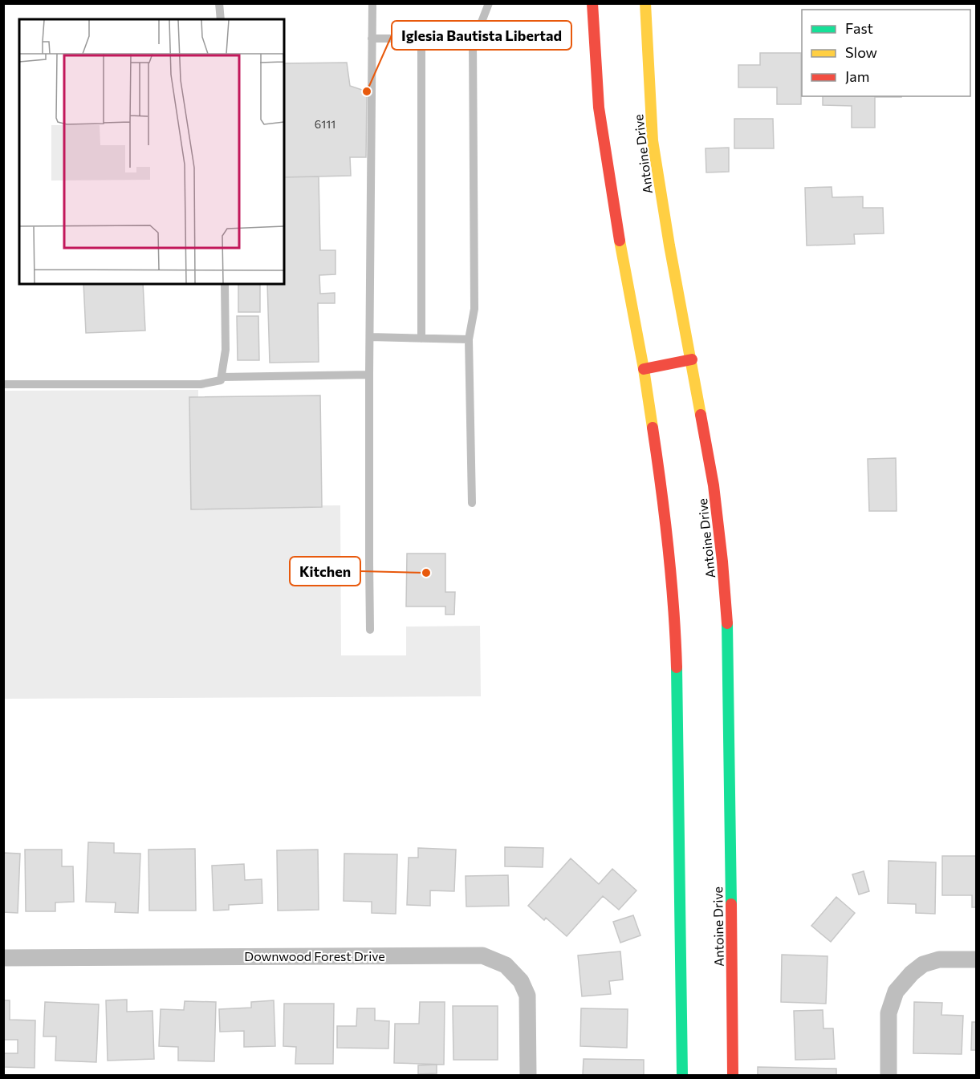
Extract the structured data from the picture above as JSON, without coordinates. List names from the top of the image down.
{
  "streets": {
    "main road": ["Antoine Drive"],
    "street": ["Downwood Forest Drive"]
  },
  "places": ["Iglesia Bautista Libertad", "Kitchen"],
  "house_numbers": ["6111"],
  "legend": ["Fast", "Slow", "Jam"]
}
